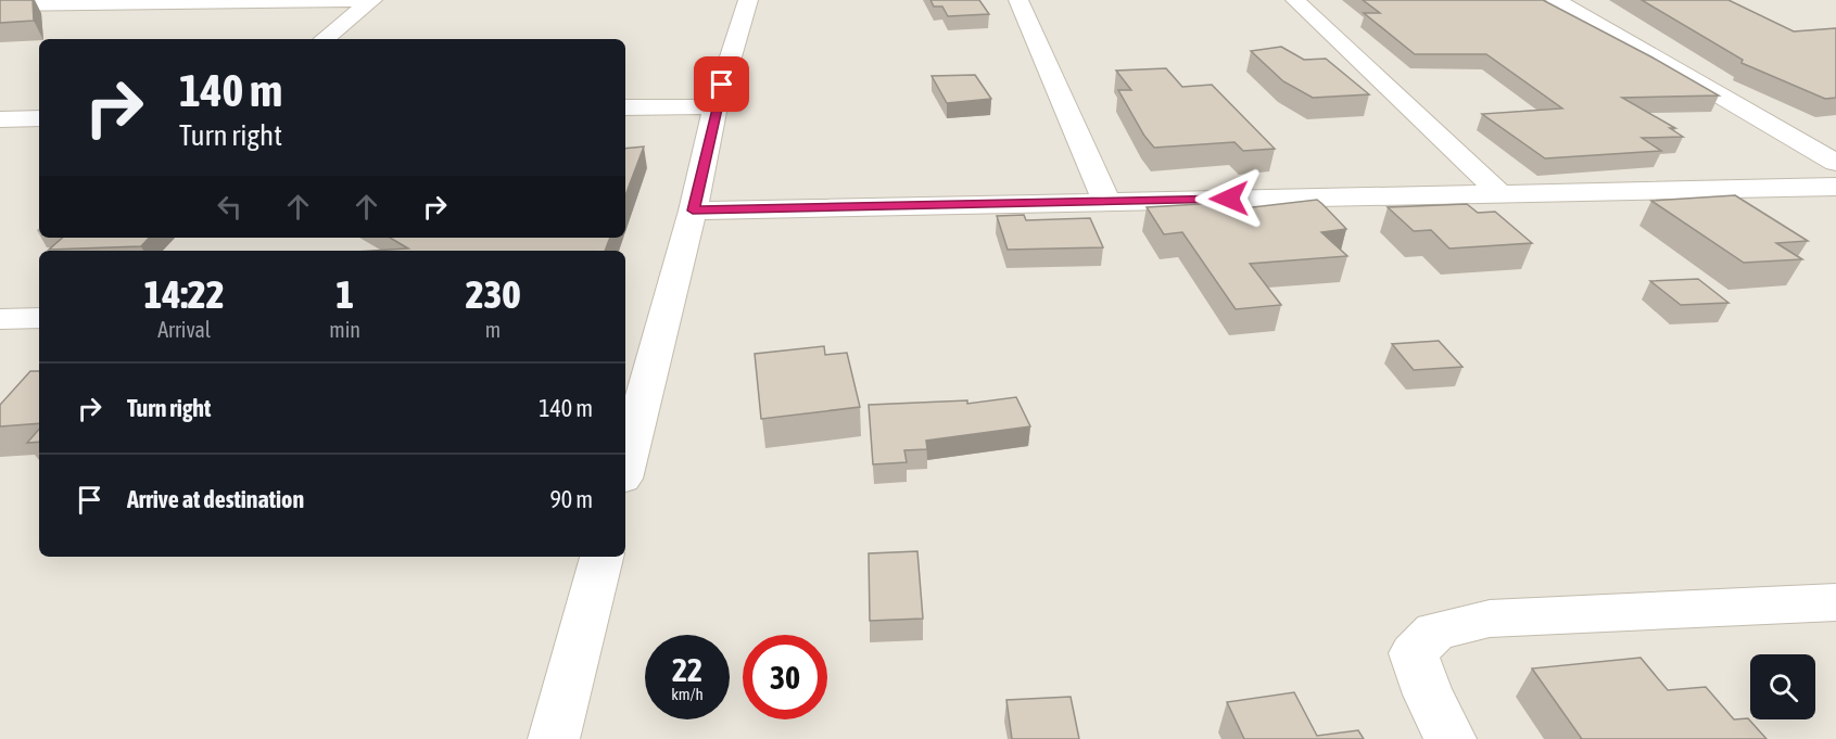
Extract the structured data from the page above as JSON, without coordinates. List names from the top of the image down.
{
  "page": {
    "turn": ["140 m", "Turn right"],
    "eta": [
      "14:22",
      "Arrival",
      "1",
      "min",
      "230",
      "m"
    ],
    "list": [
      {
        "name": "Turn right",
        "value": "140 m"
      },
      {
        "name": "Arrive at destination",
        "value": "90 m"
      }
    ],
    "speed": "22 km/h",
    "limit": "30"
  }
}
